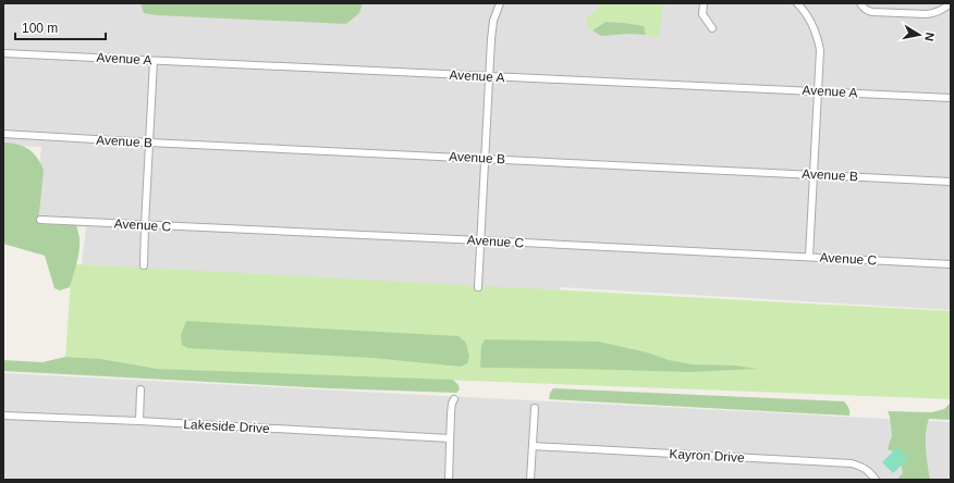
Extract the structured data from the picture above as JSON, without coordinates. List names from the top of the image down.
{
  "streets": {
    "street": [
      "Avenue A",
      "Avenue B",
      "Avenue C",
      "Lakeside Drive",
      "Kayron Drive"
    ]
  },
  "scale_bar": "100 m",
  "north": "right"
}
